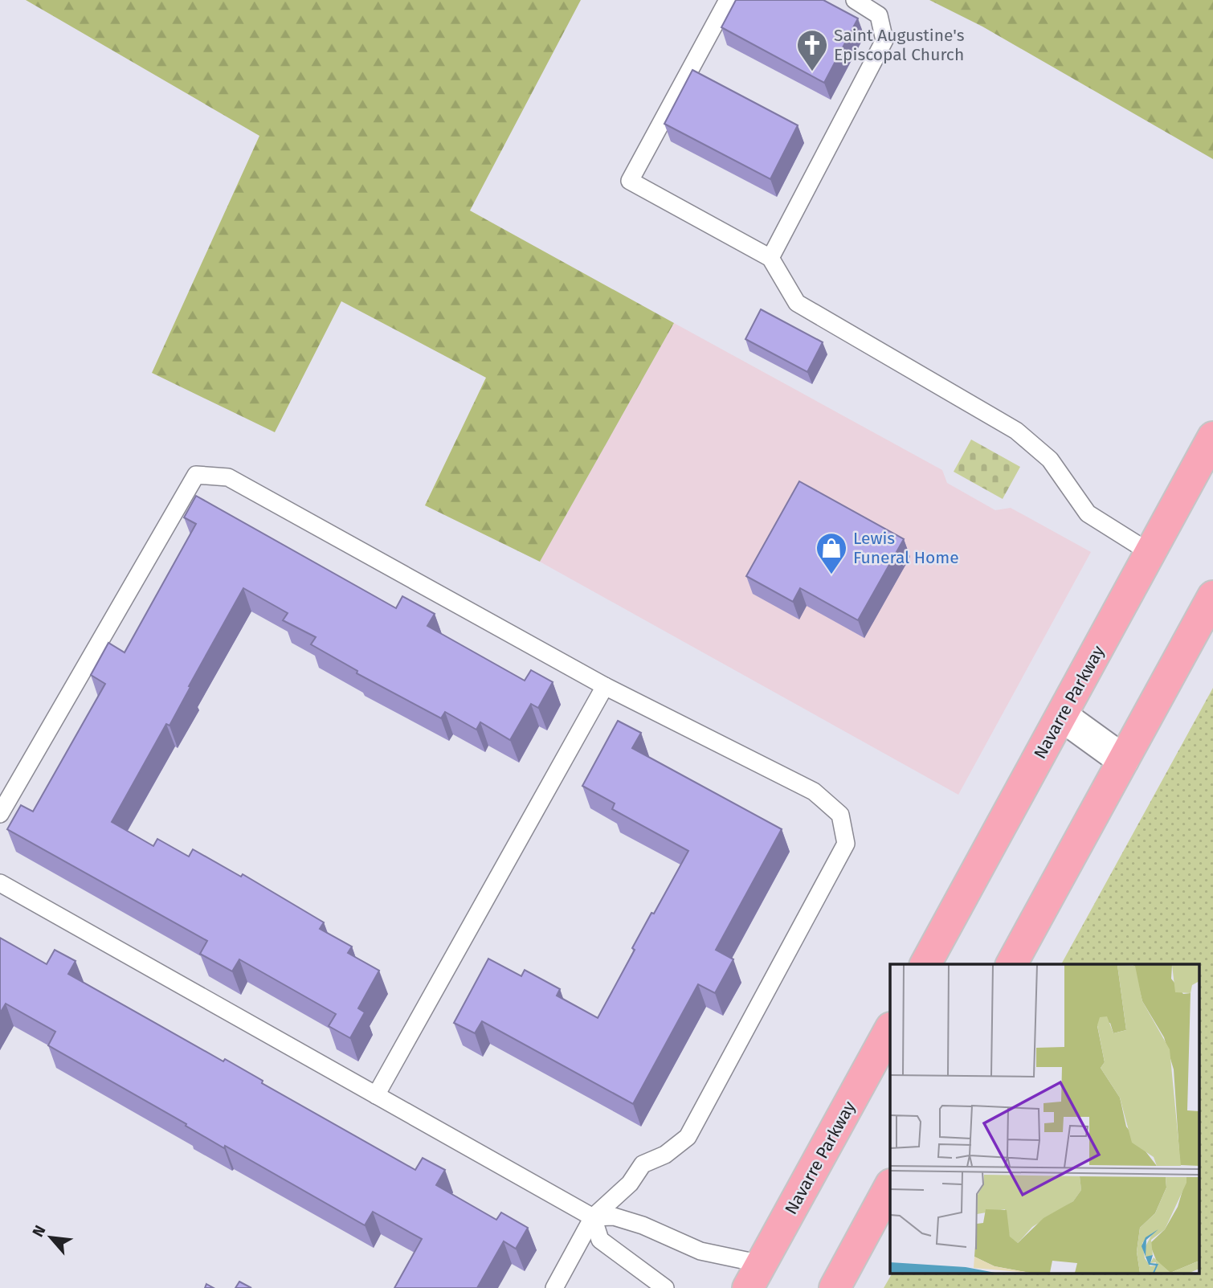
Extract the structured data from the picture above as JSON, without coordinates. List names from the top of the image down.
{
  "streets": {
    "highway": ["Navarre Parkway"]
  },
  "places": {
    "church": ["Saint Augustine's Episcopal Church"],
    "shop": ["Lewis Funeral Home"]
  },
  "north": "top left"
}
